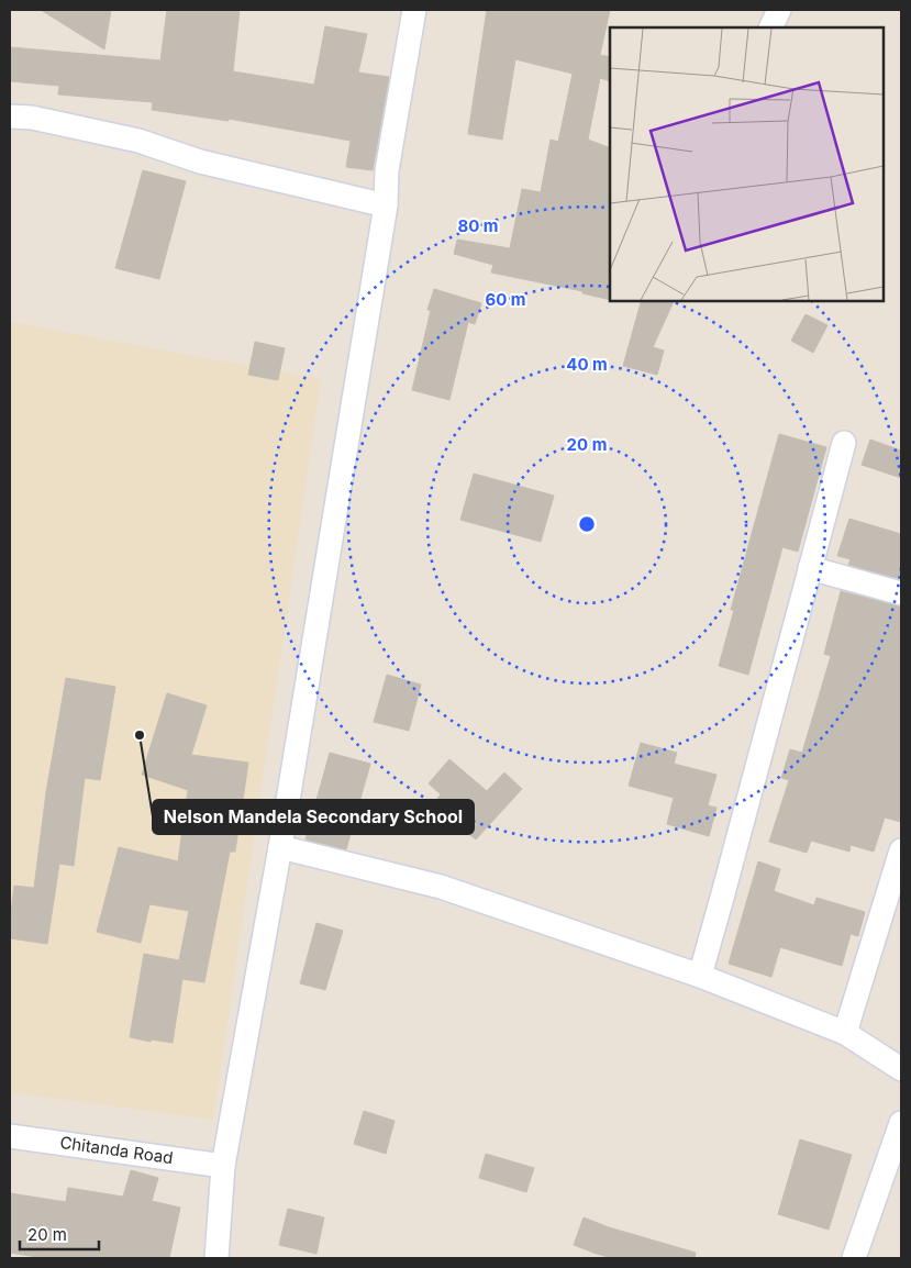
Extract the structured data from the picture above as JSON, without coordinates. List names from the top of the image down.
{
  "streets": {
    "street": ["Chitanda Road"]
  },
  "places": ["Nelson Mandela Secondary School"],
  "scale_bar": "20 m",
  "rings": [
    "80 m",
    "60 m",
    "40 m",
    "20 m"
  ]
}
